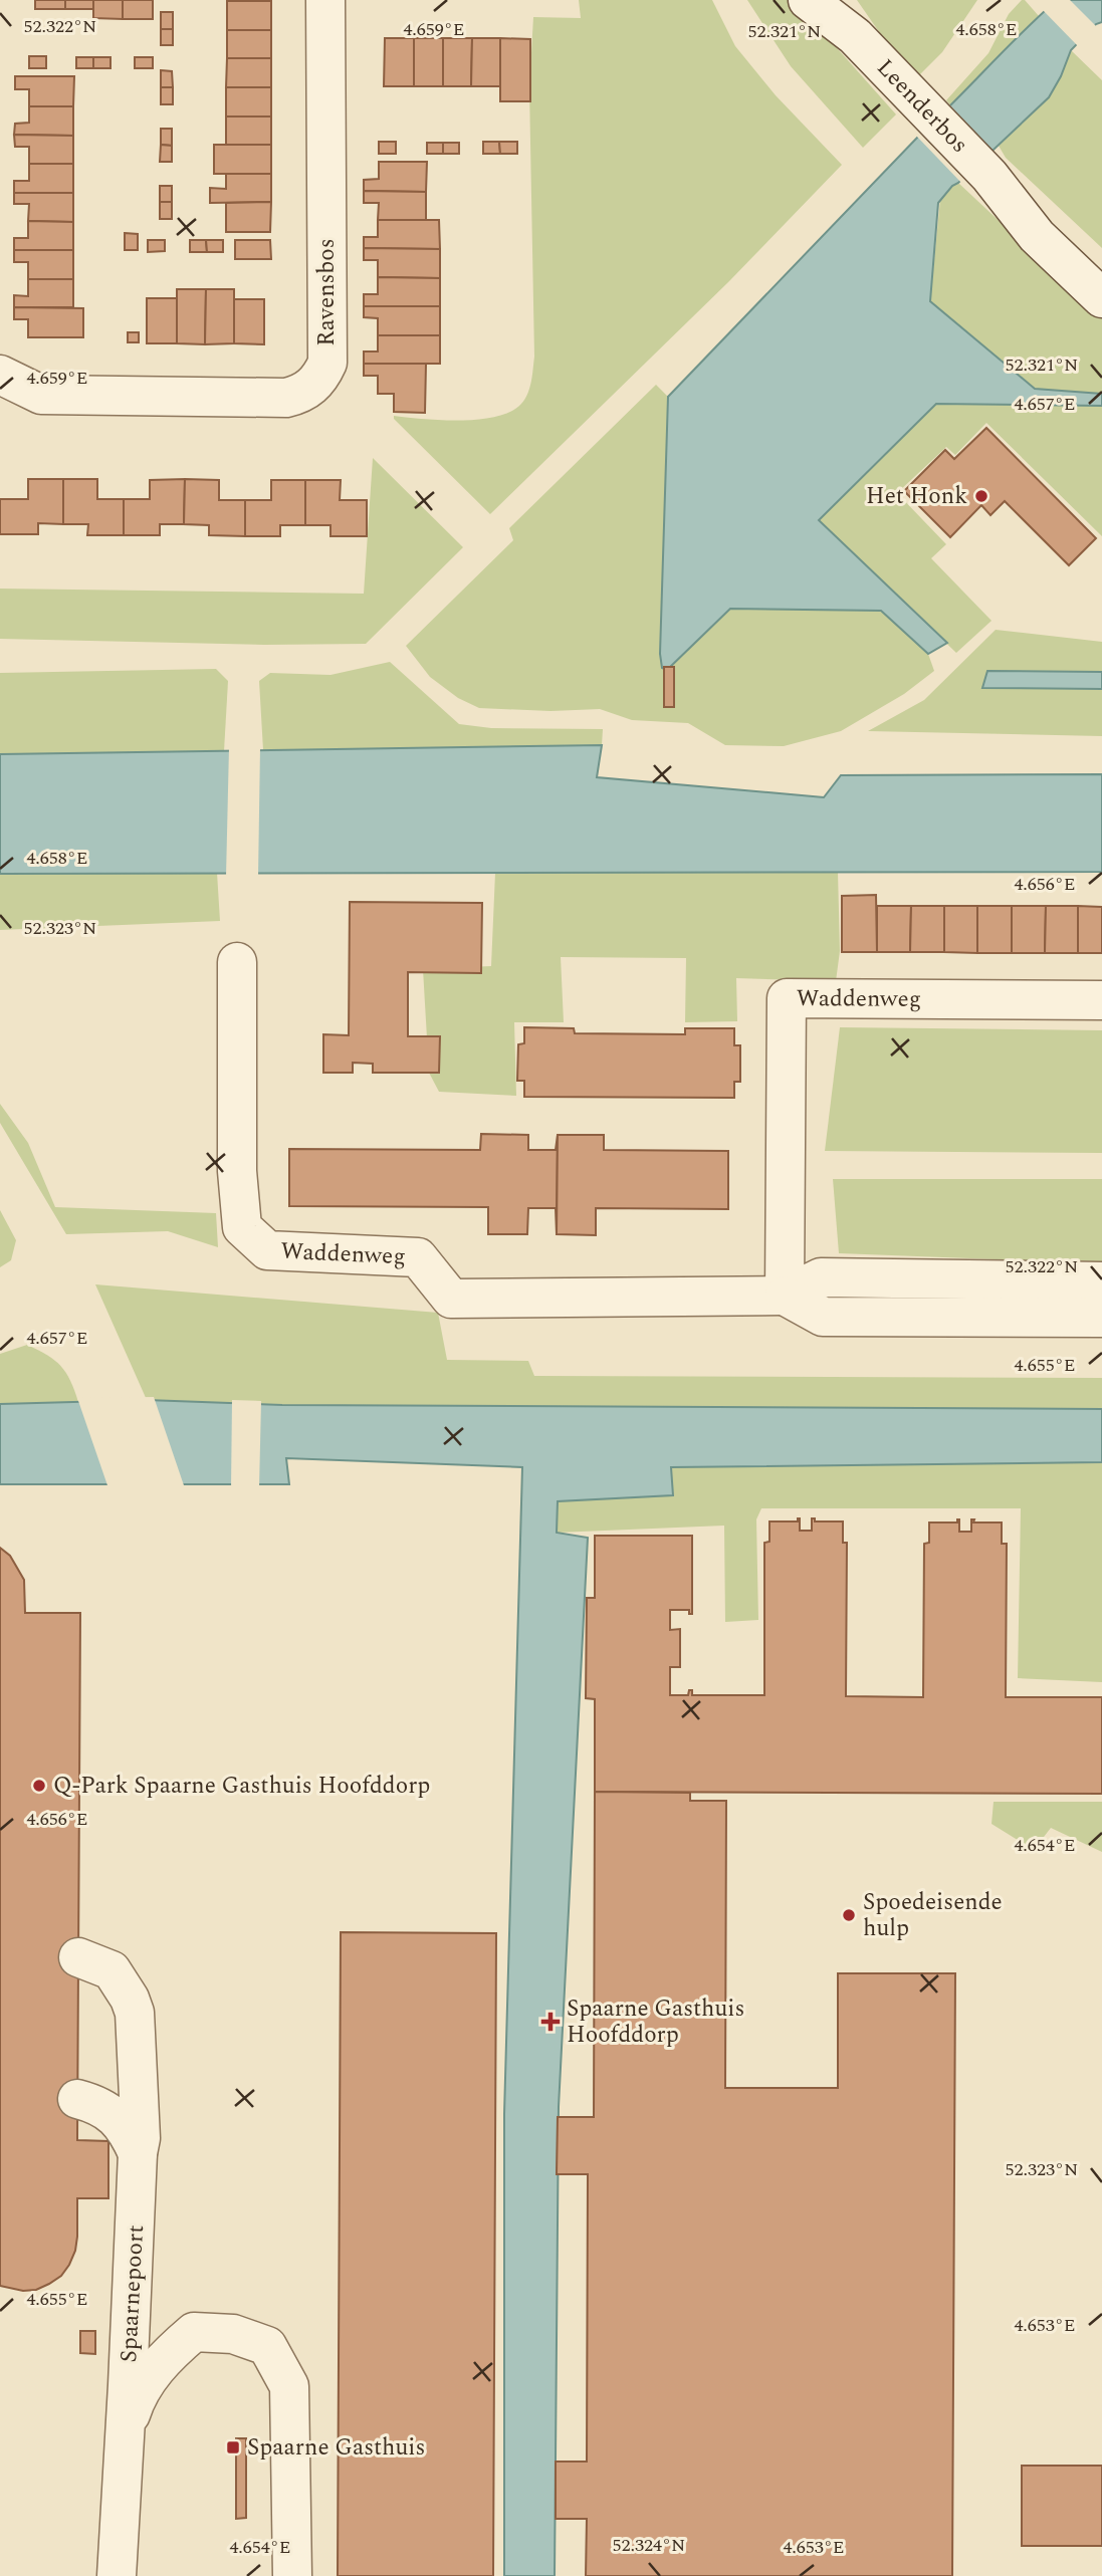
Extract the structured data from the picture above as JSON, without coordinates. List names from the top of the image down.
{
  "streets": {
    "street": [
      "Leenderbos",
      "Ravensbos",
      "Waddenweg",
      "Spaarnepoort"
    ]
  },
  "places": {
    "other": ["Het Honk", "Q-Park Spaarne Gasthuis Hoofddorp", "Spoedeisende hulp"],
    "health": ["Spaarne Gasthuis Hoofddorp"],
    "transit": ["Spaarne Gasthuis"]
  },
  "coordinates": [
    "52.322°N",
    "4.659°E",
    "4.658°E",
    "52.321°N",
    "4.657°E",
    "4.656°E",
    "52.323°N",
    "4.655°E",
    "4.654°E",
    "4.653°E",
    "52.324°N"
  ]
}
